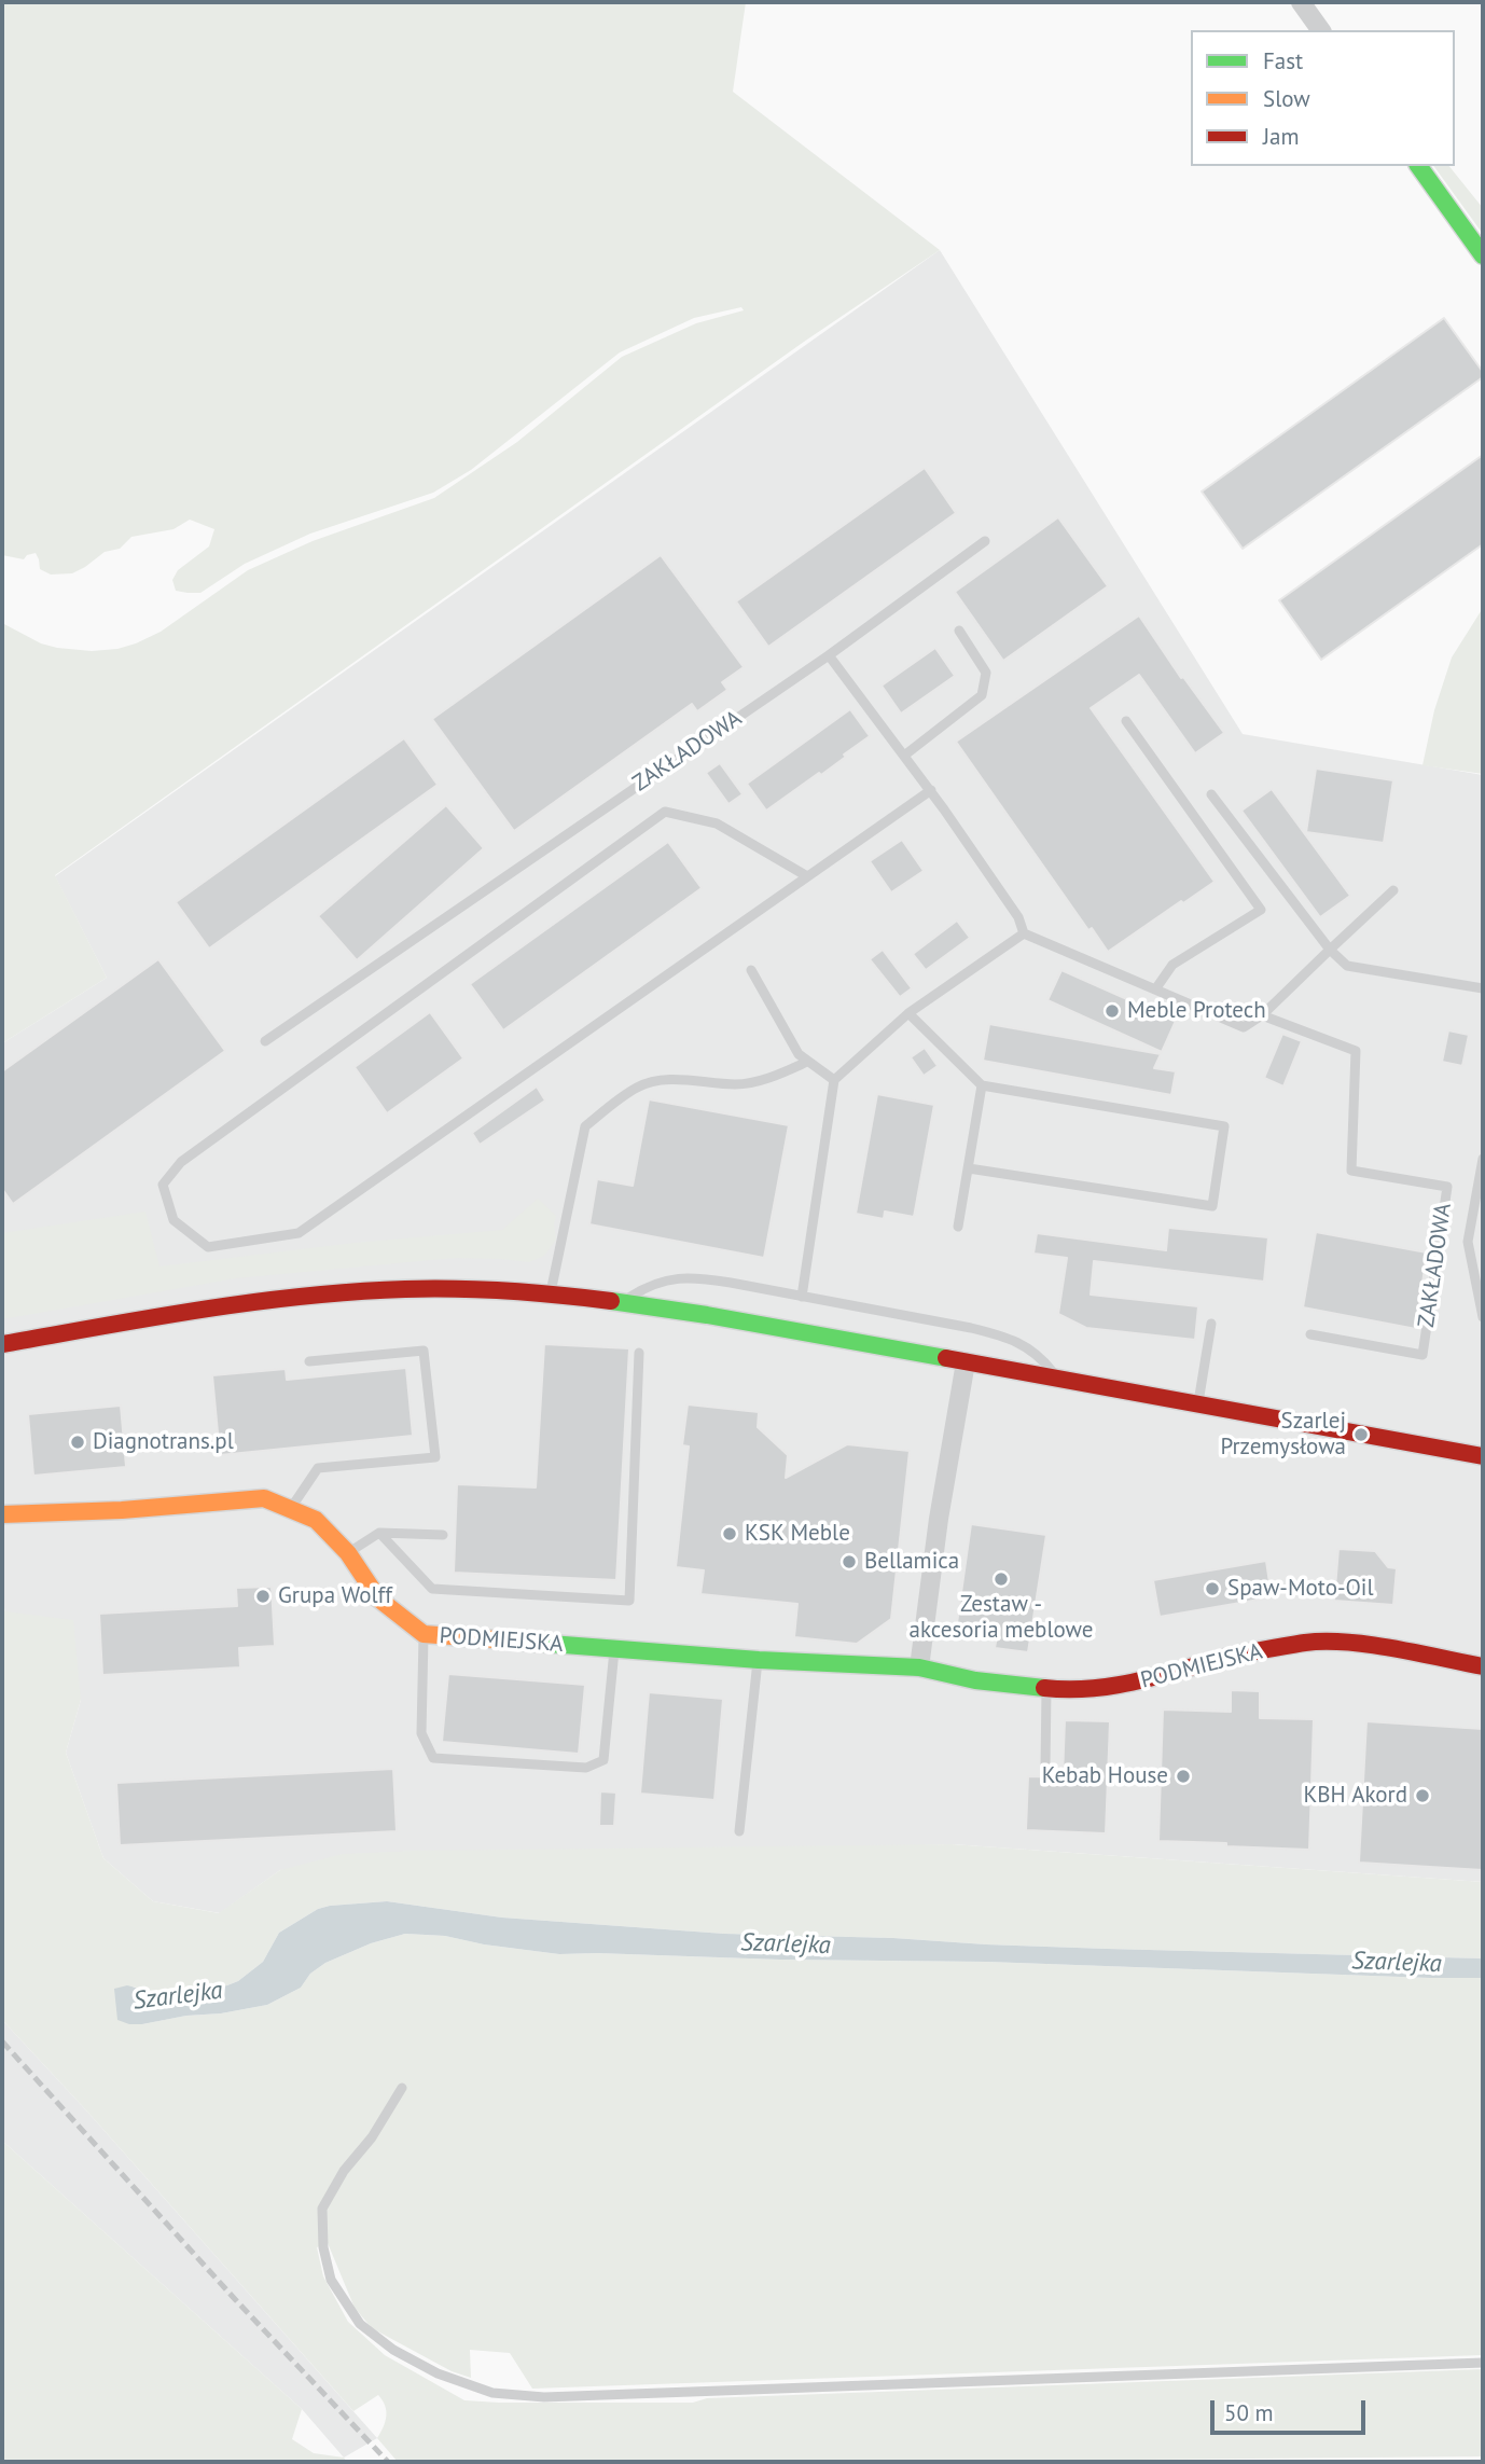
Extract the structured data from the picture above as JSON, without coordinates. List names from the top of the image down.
{
  "streets": {
    "street": ["PODMIEJSKA"],
    "lane": ["ZAKŁADOWA"]
  },
  "water": ["Szarlejka"],
  "places": [
    "Meble Protech",
    "Szarlej Przemysłowa",
    "Diagnotrans.pl",
    "KSK Meble",
    "Bellamica",
    "Zestaw - akcesoria meblowe",
    "Spaw-Moto-Oil",
    "Grupa Wolff",
    "Kebab House",
    "KBH Akord"
  ],
  "legend": ["Fast", "Slow", "Jam"],
  "scale_bar": "50 m"
}
